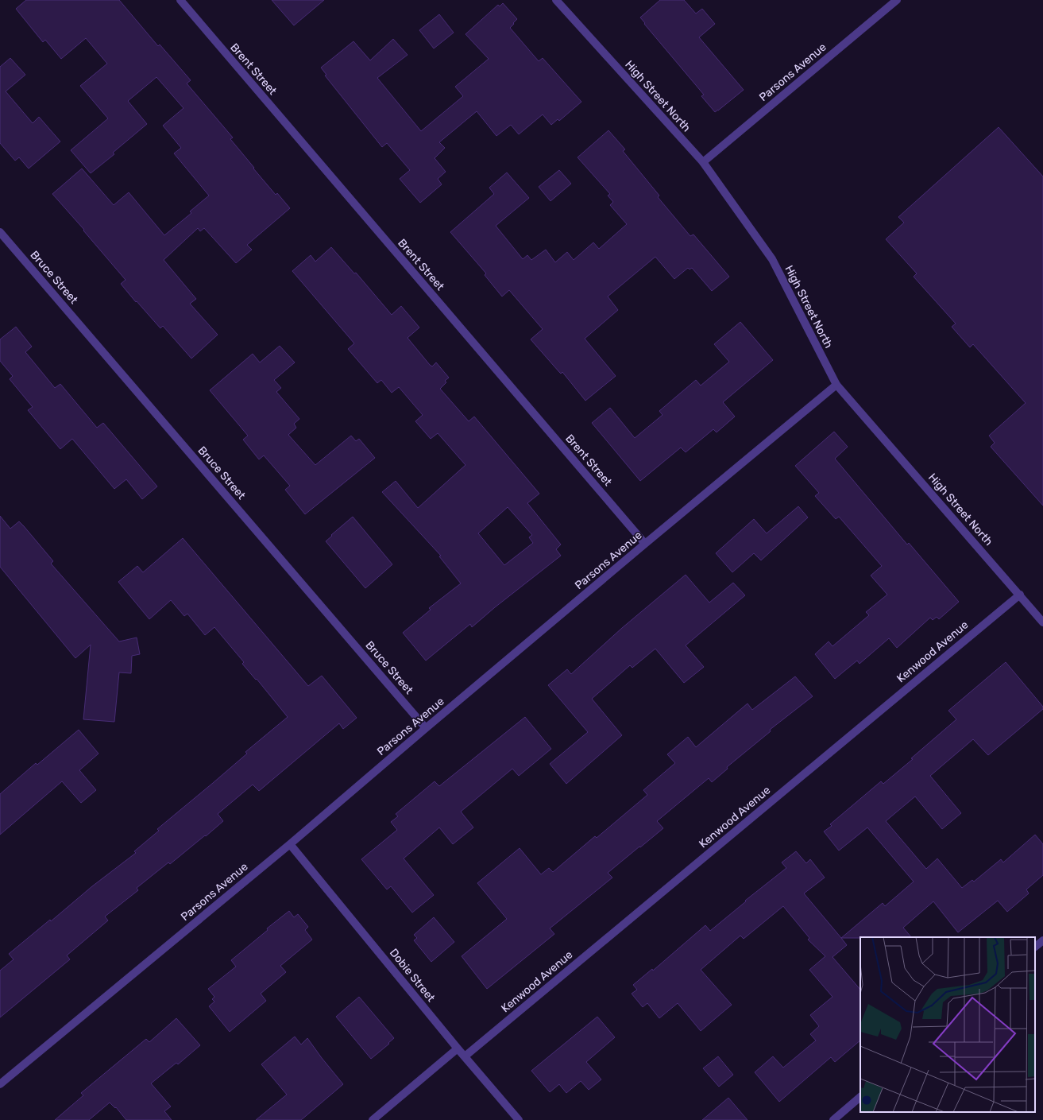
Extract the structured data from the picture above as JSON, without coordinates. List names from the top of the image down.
{
  "streets": {
    "street": [
      "Brent Street",
      "Parsons Avenue",
      "High Street North",
      "Bruce Street",
      "Kenwood Avenue",
      "Dobie Street"
    ]
  },
  "crossings": [
    ["Brent Street", "Parsons Avenue"],
    ["Parsons Avenue", "High Street North"],
    ["Parsons Avenue", "Bruce Street"],
    ["Parsons Avenue", "Dobie Street"],
    ["High Street North", "Kenwood Avenue"],
    ["Kenwood Avenue", "Dobie Street"]
  ]
}
